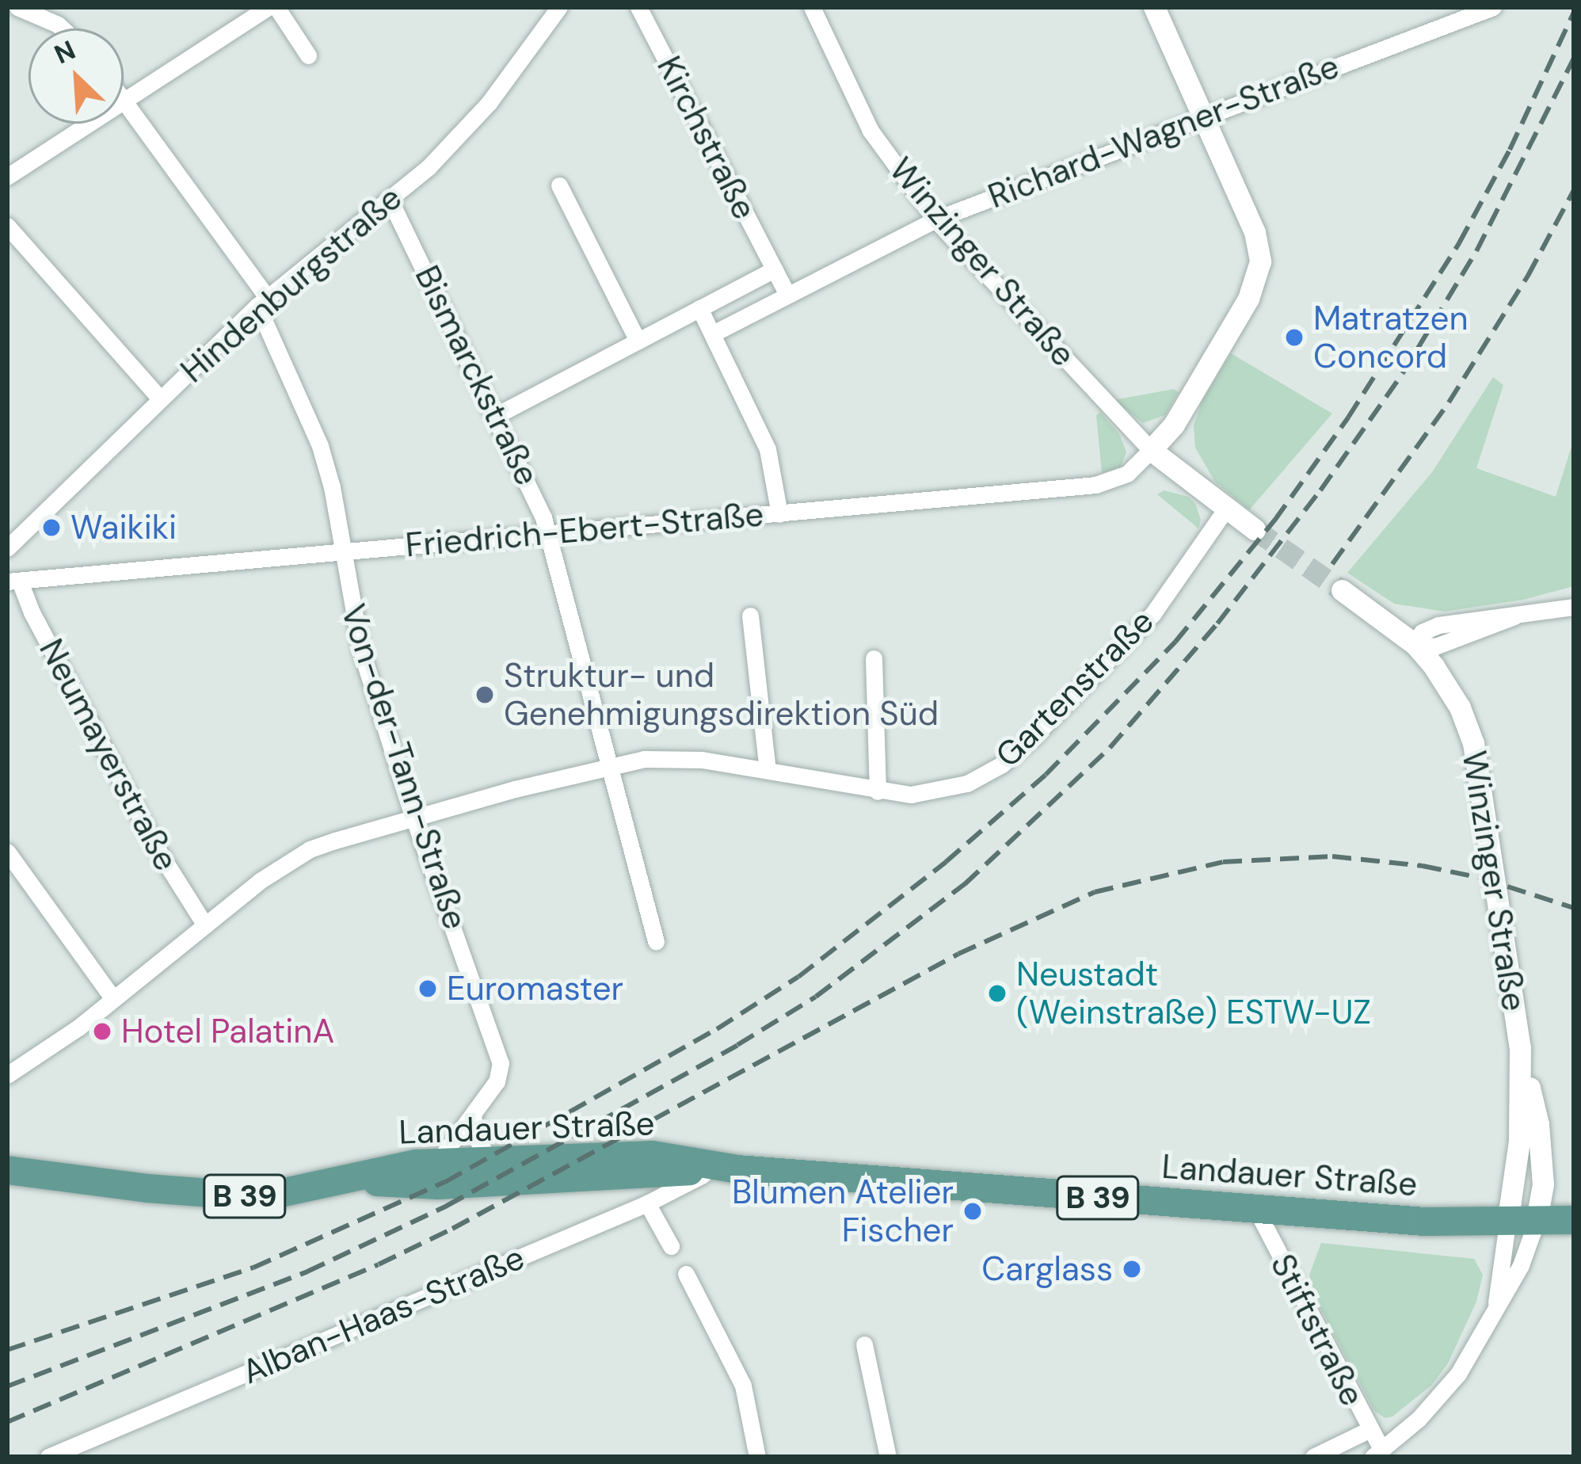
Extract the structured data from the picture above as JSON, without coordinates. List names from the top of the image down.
{
  "streets": {
    "main road": ["Landauer Straße", "B 39"],
    "street": [
      "Richard-Wagner-Straße",
      "Kirchstraße",
      "Winzinger Straße",
      "Hindenburgstraße",
      "Bismarckstraße",
      "Friedrich-Ebert-Straße",
      "Gartenstraße",
      "Neumayerstraße",
      "Von-der-Tann-Straße",
      "Alban-Haas-Straße",
      "Stiftstraße"
    ]
  },
  "crossings": [
    ["Richard-Wagner-Straße", "Winzinger Straße"],
    ["Winzinger Straße", "Friedrich-Ebert-Straße"],
    ["Winzinger Straße", "Landauer Straße"],
    ["Winzinger Straße", "Stiftstraße"],
    ["Hindenburgstraße", "Bismarckstraße"],
    ["Hindenburgstraße", "Von-der-Tann-Straße"],
    ["Bismarckstraße", "Friedrich-Ebert-Straße"],
    ["Bismarckstraße", "Gartenstraße"],
    ["Friedrich-Ebert-Straße", "Neumayerstraße"],
    ["Friedrich-Ebert-Straße", "Von-der-Tann-Straße"],
    ["Gartenstraße", "Neumayerstraße"],
    ["Gartenstraße", "Von-der-Tann-Straße"],
    ["Von-der-Tann-Straße", "Landauer Straße"],
    ["Landauer Straße", "Alban-Haas-Straße"],
    ["Landauer Straße", "Stiftstraße"]
  ],
  "places": [
    "Matratzen Concord",
    "Waikiki",
    "Struktur- und Genehmigungsdirektion Süd",
    "Euromaster",
    "Neustadt (Weinstraße) ESTW-UZ",
    "Hotel PalatinA",
    "Blumen Atelier Fischer",
    "Carglass"
  ],
  "north": "top left"
}
